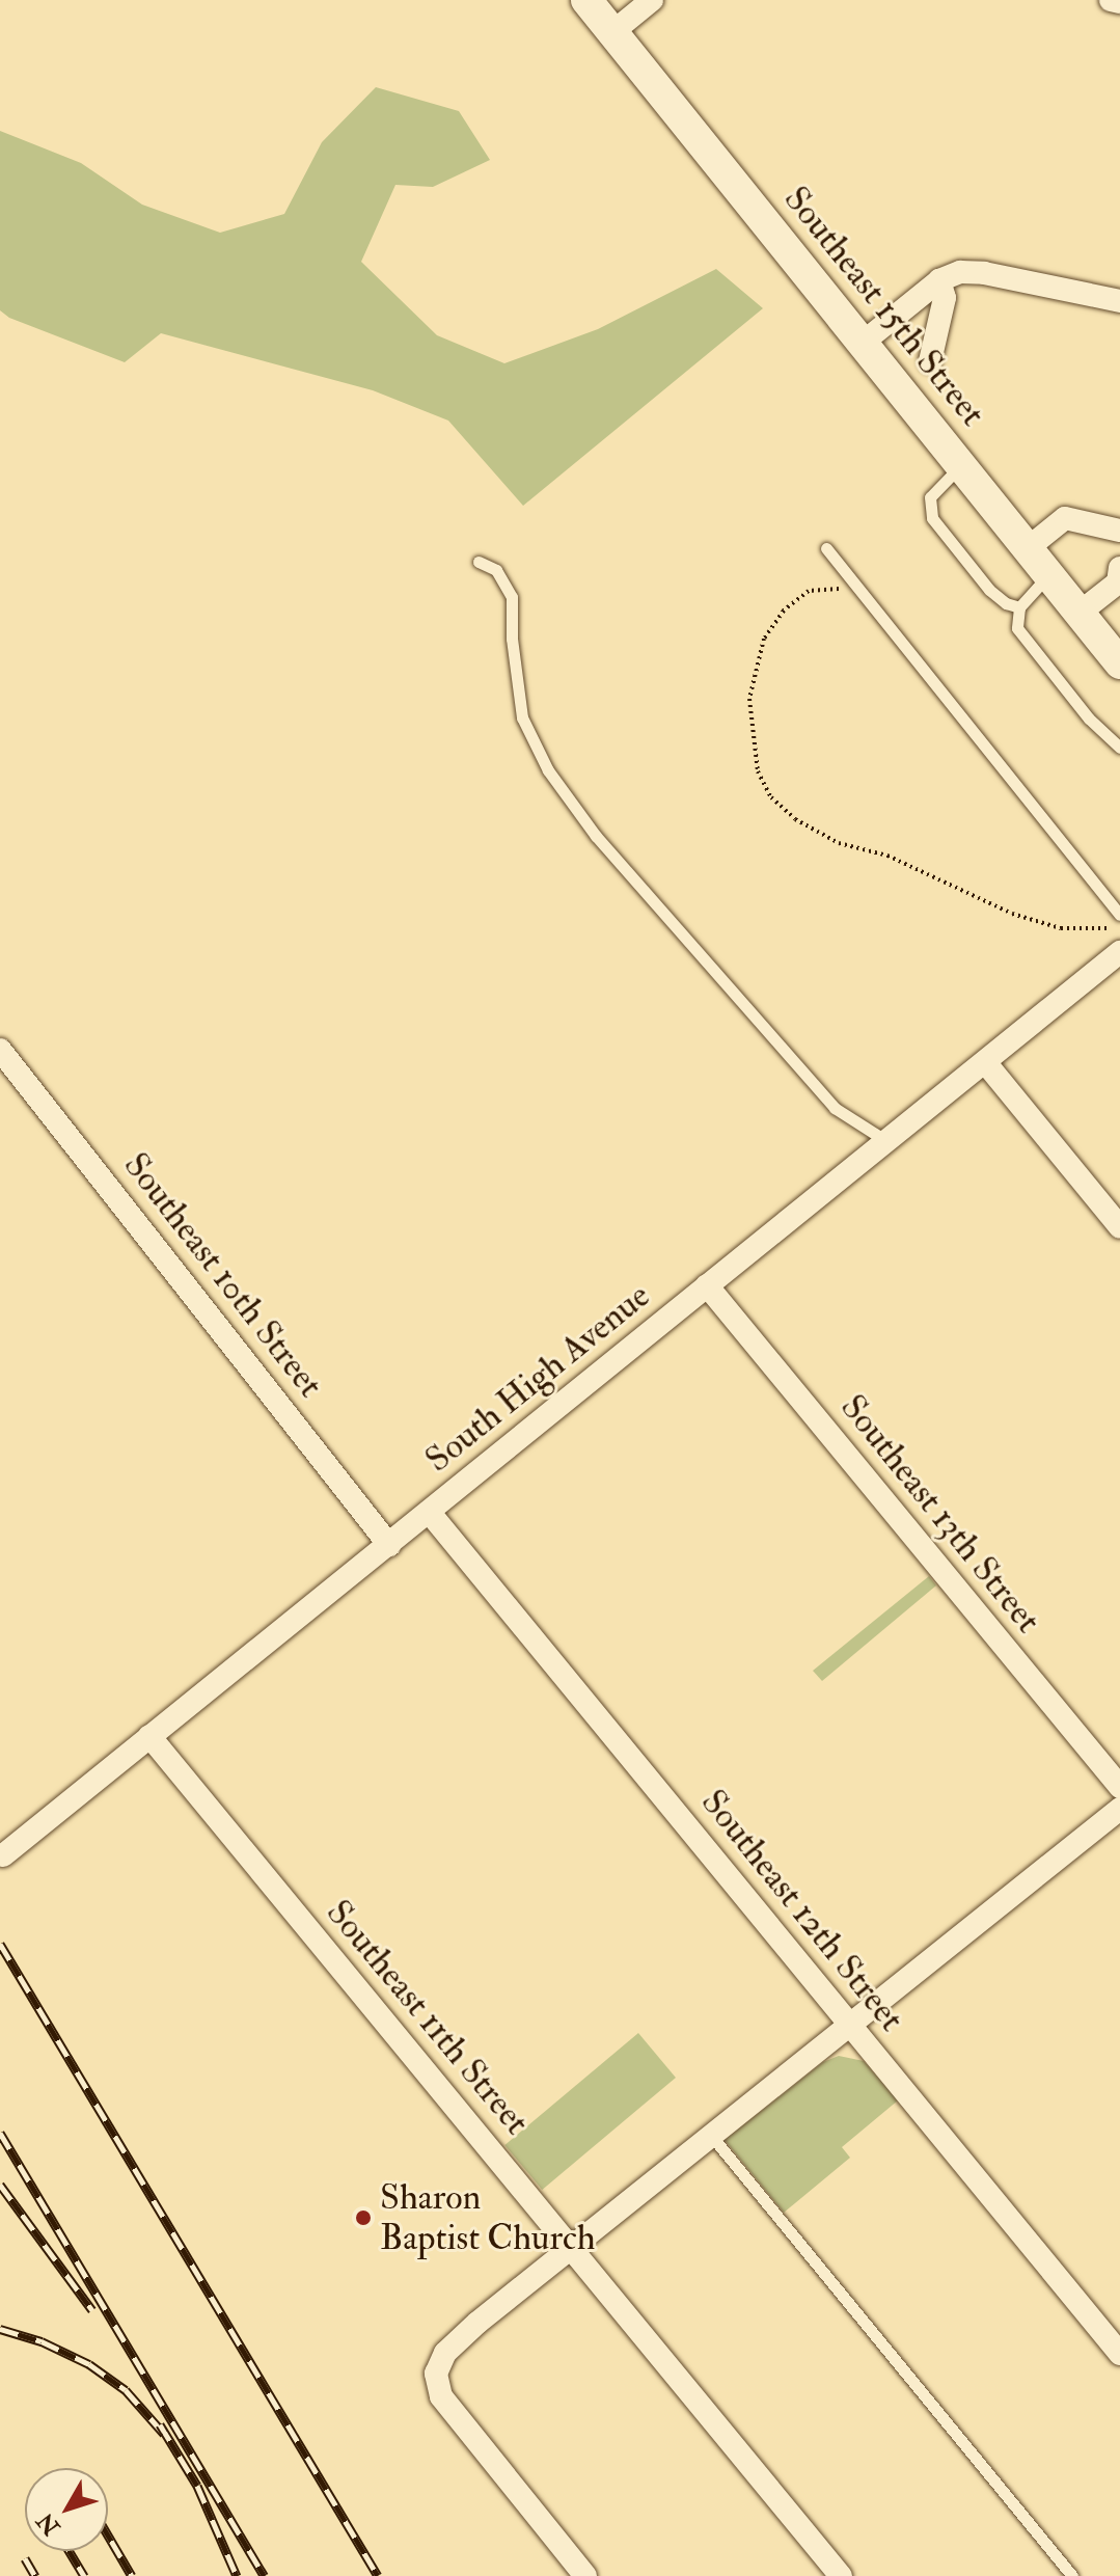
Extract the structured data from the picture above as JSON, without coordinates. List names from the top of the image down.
{
  "streets": {
    "main road": ["Southeast 15th Street"],
    "street": [
      "Southeast 10th Street",
      "South High Avenue",
      "Southeast 13th Street",
      "Southeast 12th Street",
      "Southeast 11th Street"
    ]
  },
  "crossings": [
    ["Southeast 10th Street", "South High Avenue"],
    ["South High Avenue", "Southeast 13th Street"],
    ["South High Avenue", "Southeast 12th Street"],
    ["South High Avenue", "Southeast 11th Street"]
  ],
  "places": ["Sharon Baptist Church"],
  "north": "bottom left"
}
